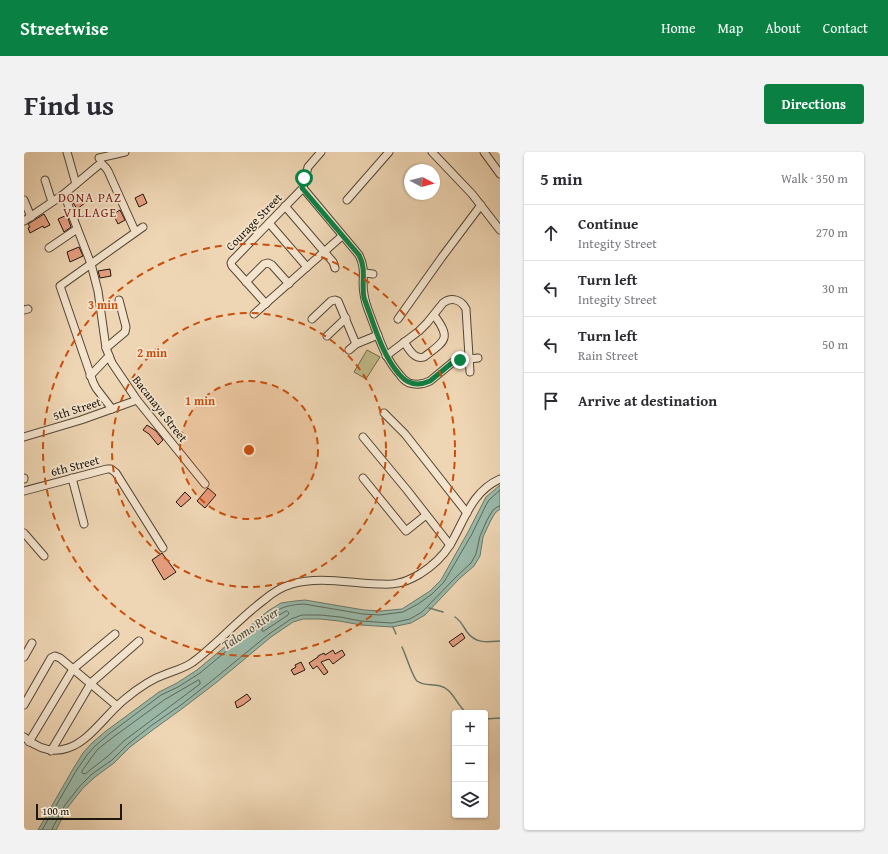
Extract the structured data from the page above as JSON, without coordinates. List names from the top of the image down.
{
  "streets": {
    "street": [
      "Courage Street",
      "5th Street",
      "Bacanaya Street",
      "6th Street"
    ]
  },
  "crossings": [
    ["5th Street", "Bacanaya Street"]
  ],
  "districts": ["DONA PAZ VILLAGE"],
  "water": ["Talomo River"],
  "scale_bar": "100 m",
  "north": "right",
  "page": {
    "header": "Streetwise",
    "nav": [
      "Home",
      "Map",
      "About",
      "Contact"
    ],
    "title": "Find us",
    "buttons": "Directions",
    "heading": ["5 min", "Walk · 350 m"],
    "list": [
      ["Continue", "Integity Street", "270 m"],
      ["Turn left", "Integity Street", "30 m"],
      ["Turn left", "Rain Street", "50 m"],
      "Arrive at destination"
    ],
    "map_buttons": ["+", "−"],
    "scale": "100 m"
  },
  "rings": ["3 min", "2 min", "1 min"]
}
